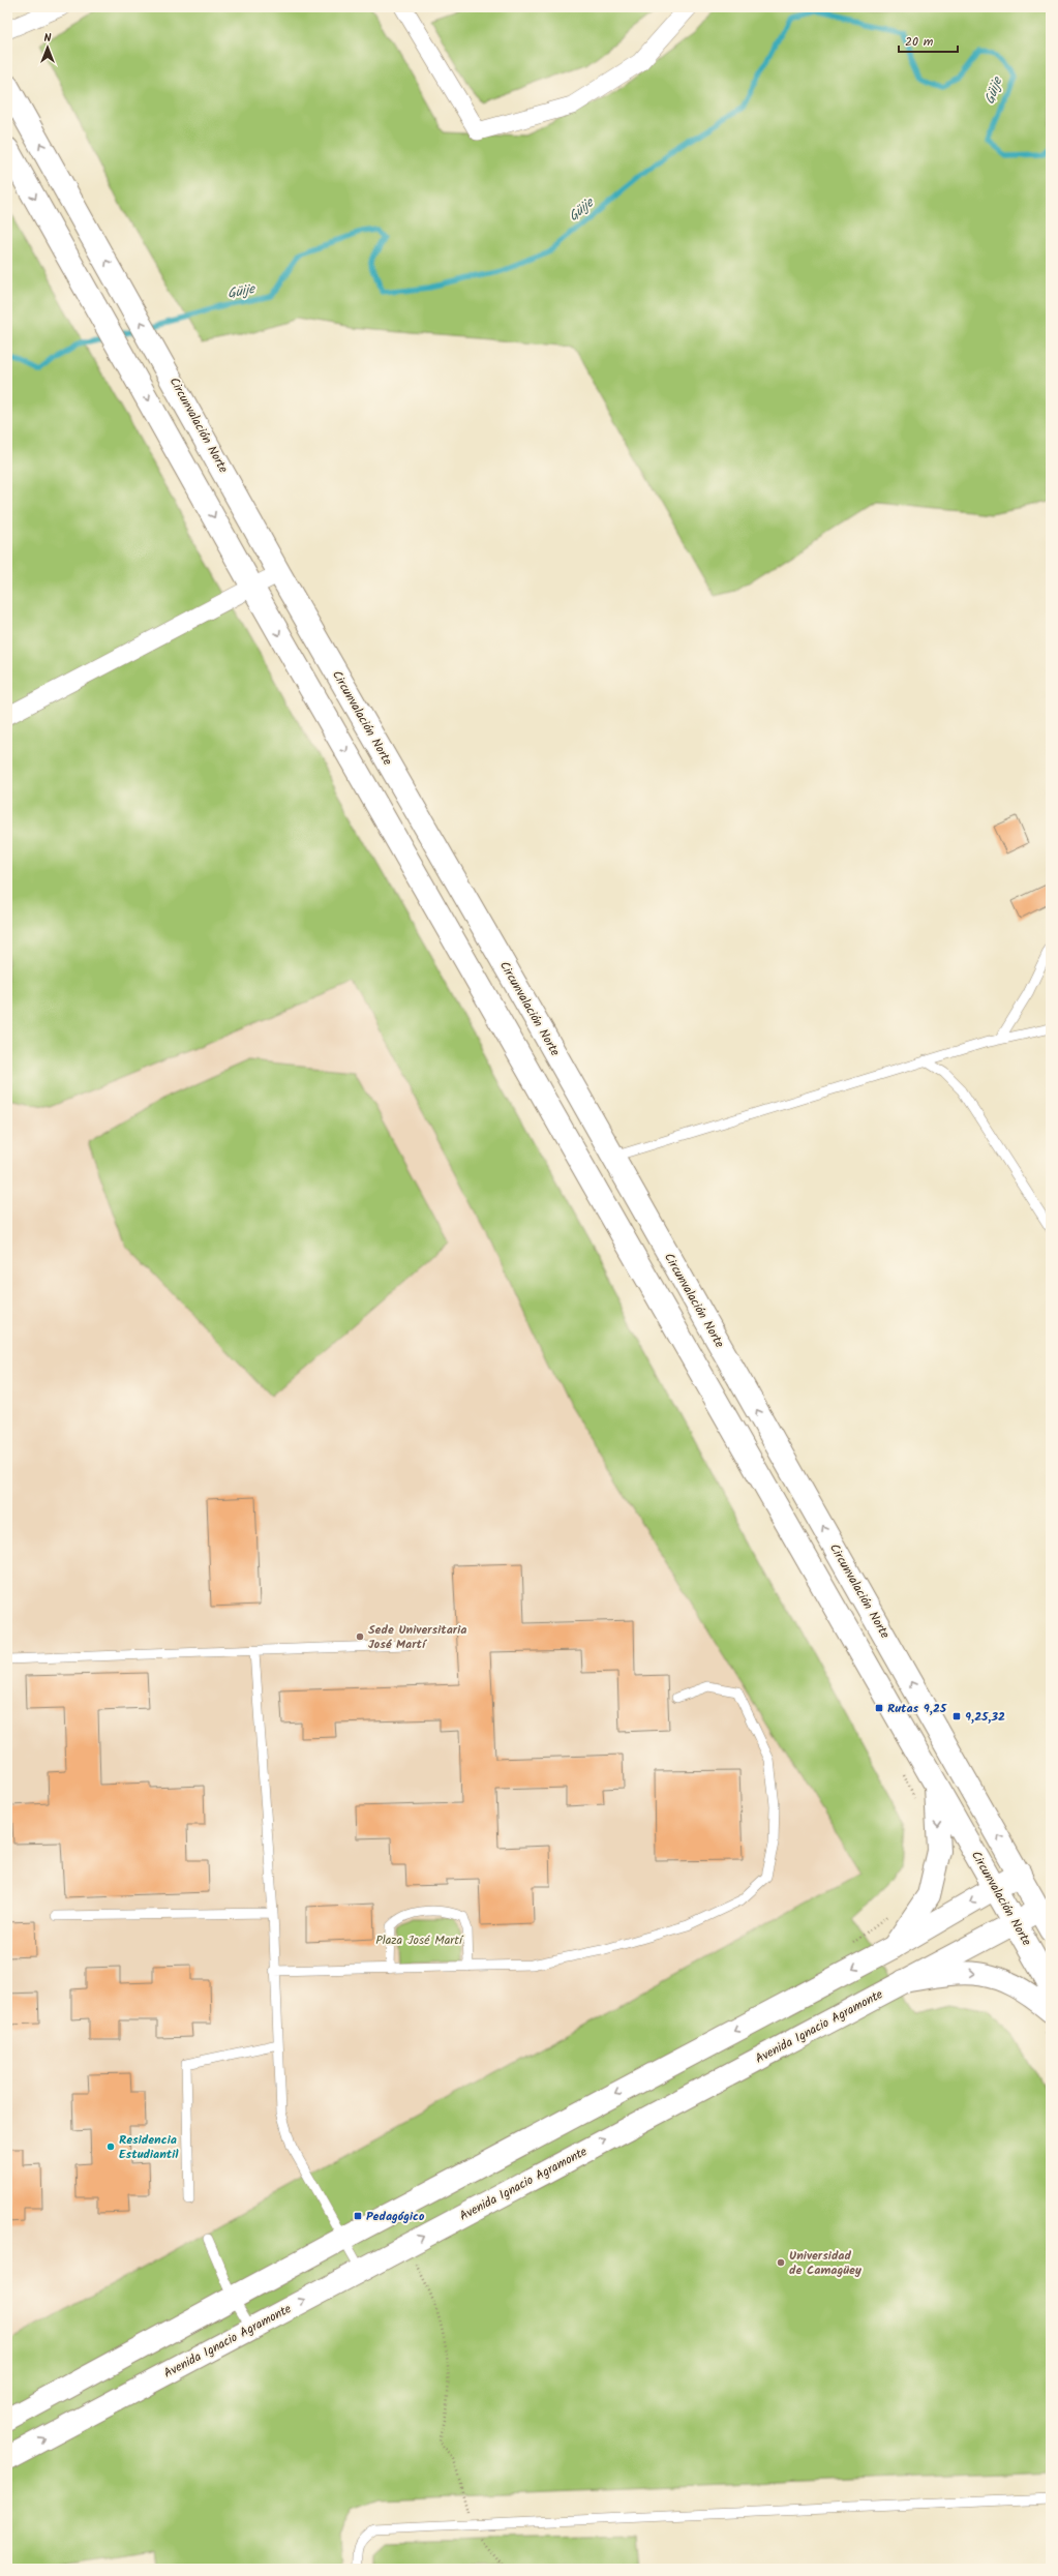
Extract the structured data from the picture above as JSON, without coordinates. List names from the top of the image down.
{
  "streets": {
    "main road": ["Circunvalación Norte", "Avenida Ignacio Agramonte"]
  },
  "crossings": [
    ["Circunvalación Norte", "Avenida Ignacio Agramonte"]
  ],
  "water": ["Güije"],
  "parks": ["Plaza José Martí"],
  "places": {
    "other": ["Sede Universitaria José Martí", "Residencia Estudiantil", "Universidad de Camagüey"],
    "transit": ["Rutas 9,25", "9,25,32", "Pedagógico"]
  },
  "scale_bar": "20 m",
  "north": "top"
}
